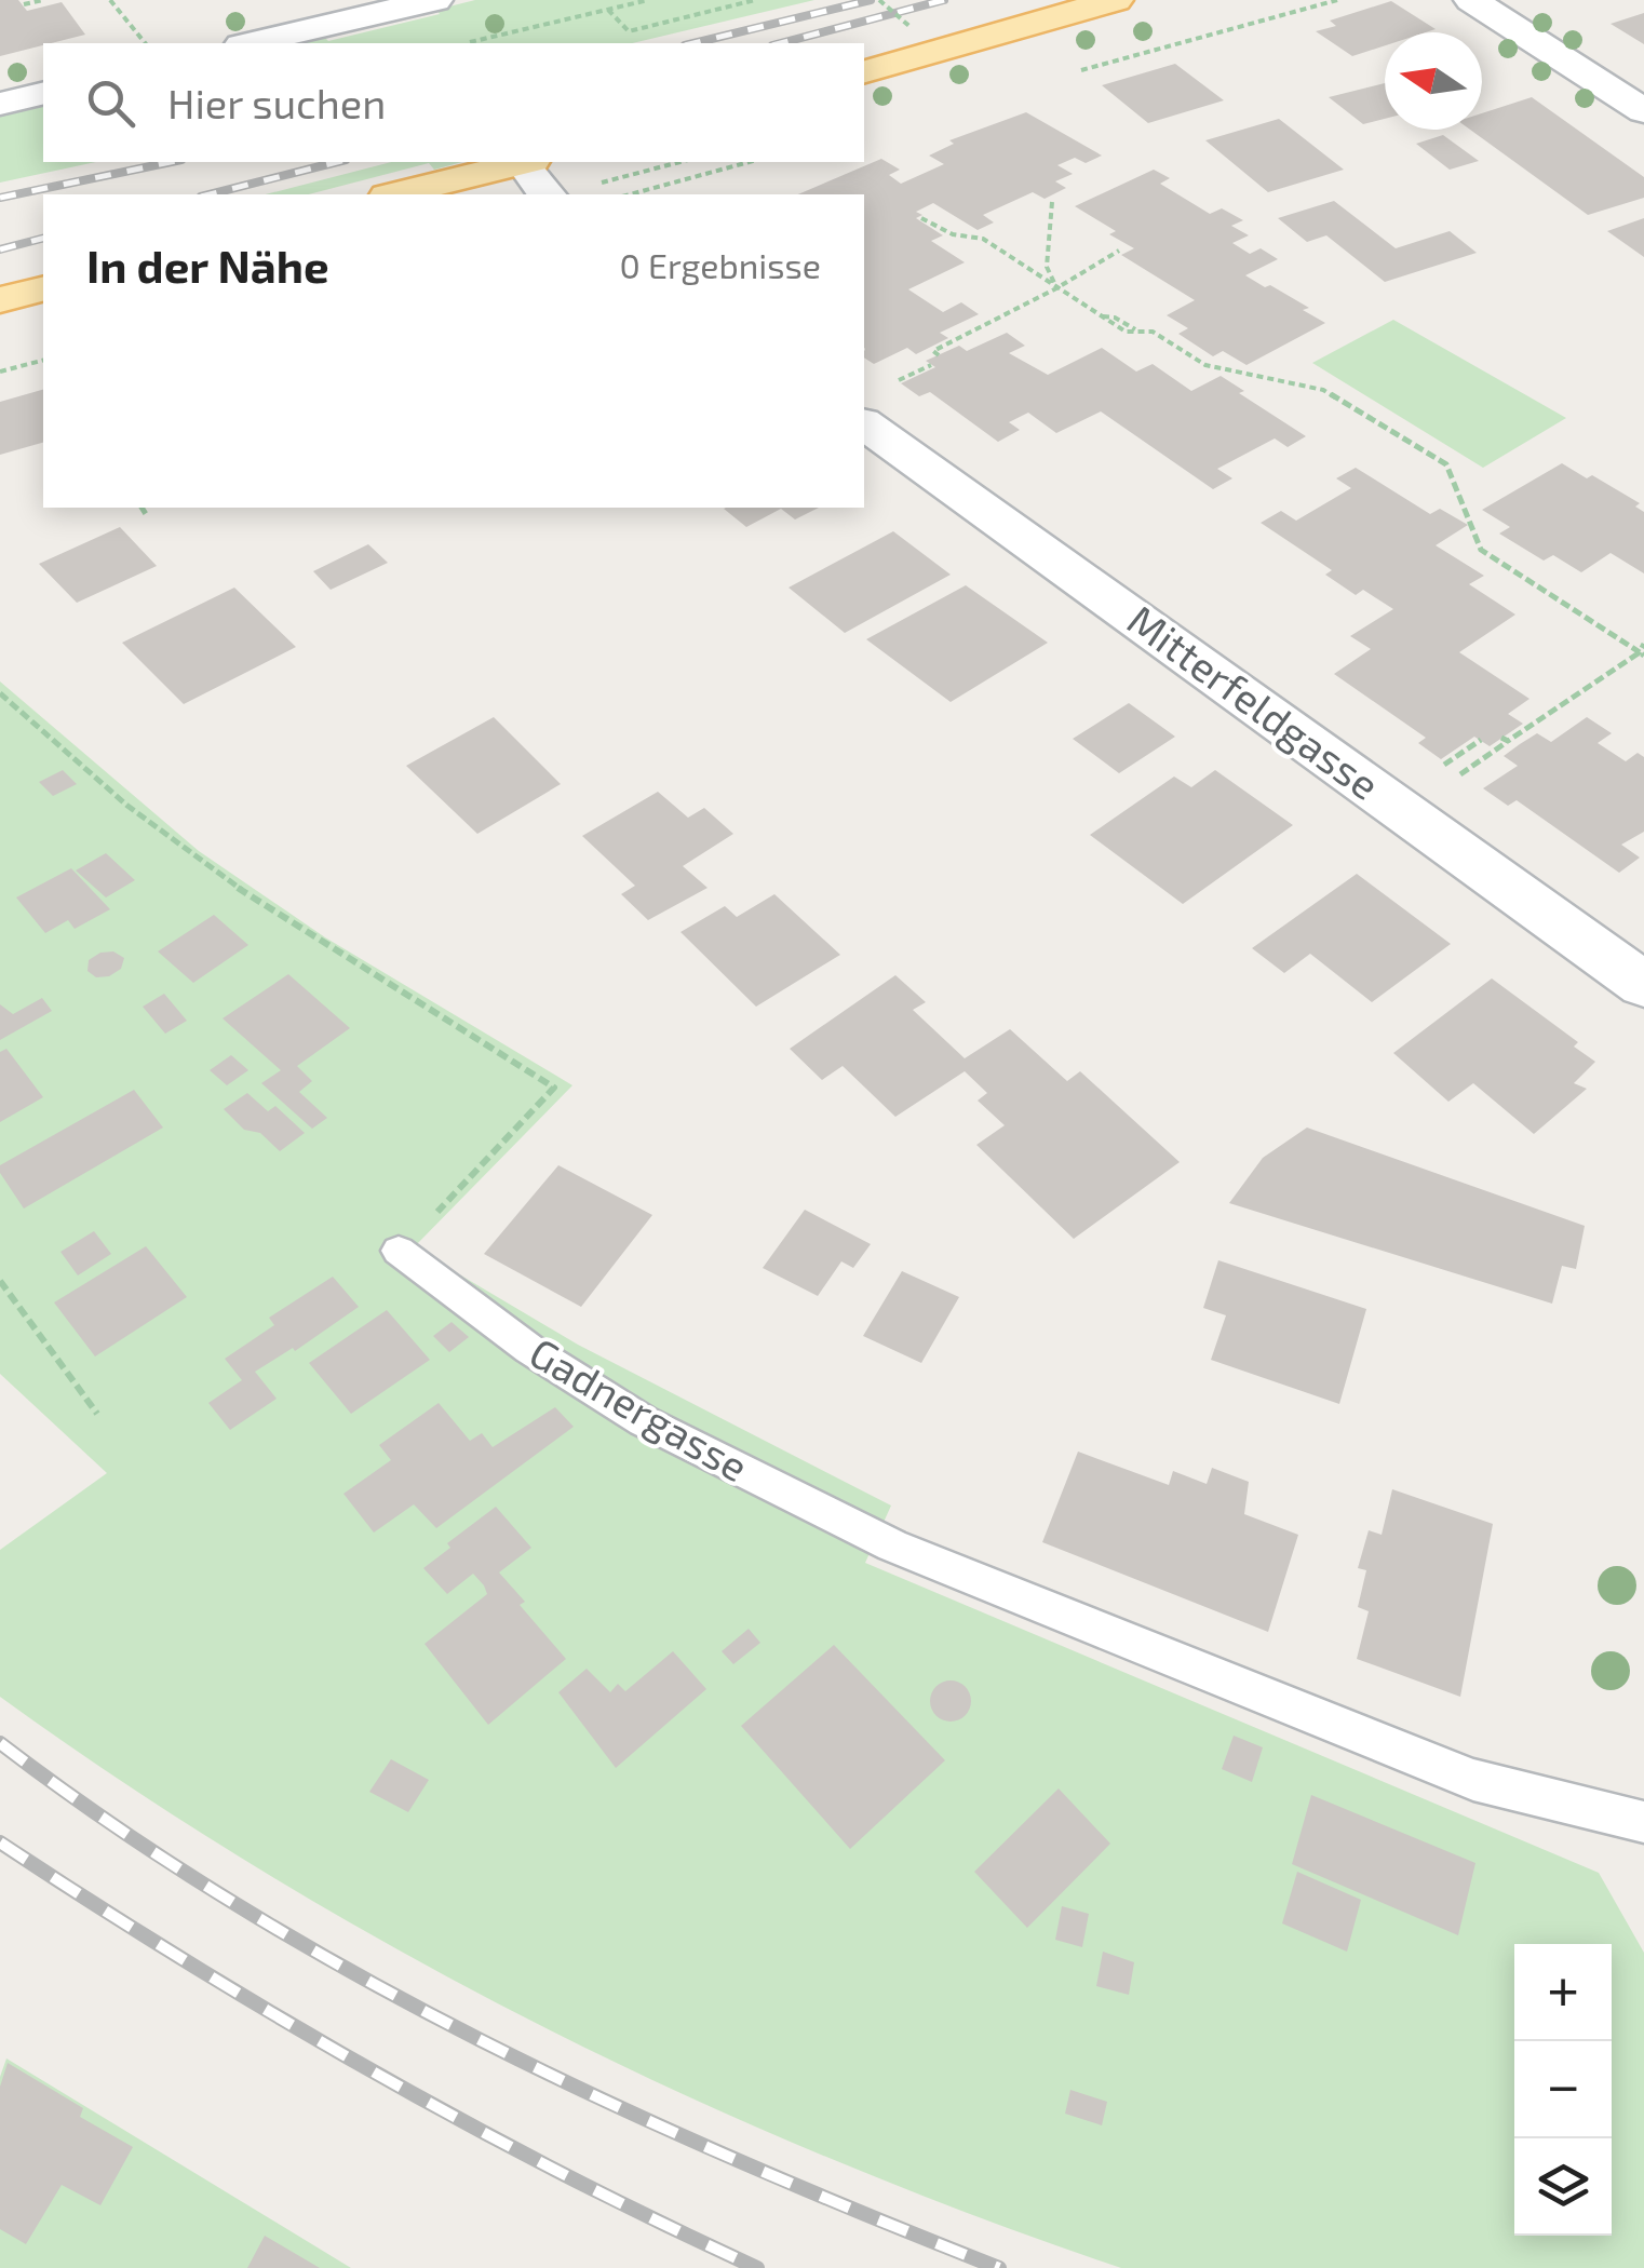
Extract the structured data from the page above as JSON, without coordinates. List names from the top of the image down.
{
  "streets": {
    "street": ["Mitterfeldgasse"],
    "lane": ["Gadnergasse"]
  },
  "north": "left",
  "page": {
    "search": "Hier suchen",
    "heading": ["In der Nähe", "0 Ergebnisse"],
    "map_buttons": ["+", "−"]
  }
}
